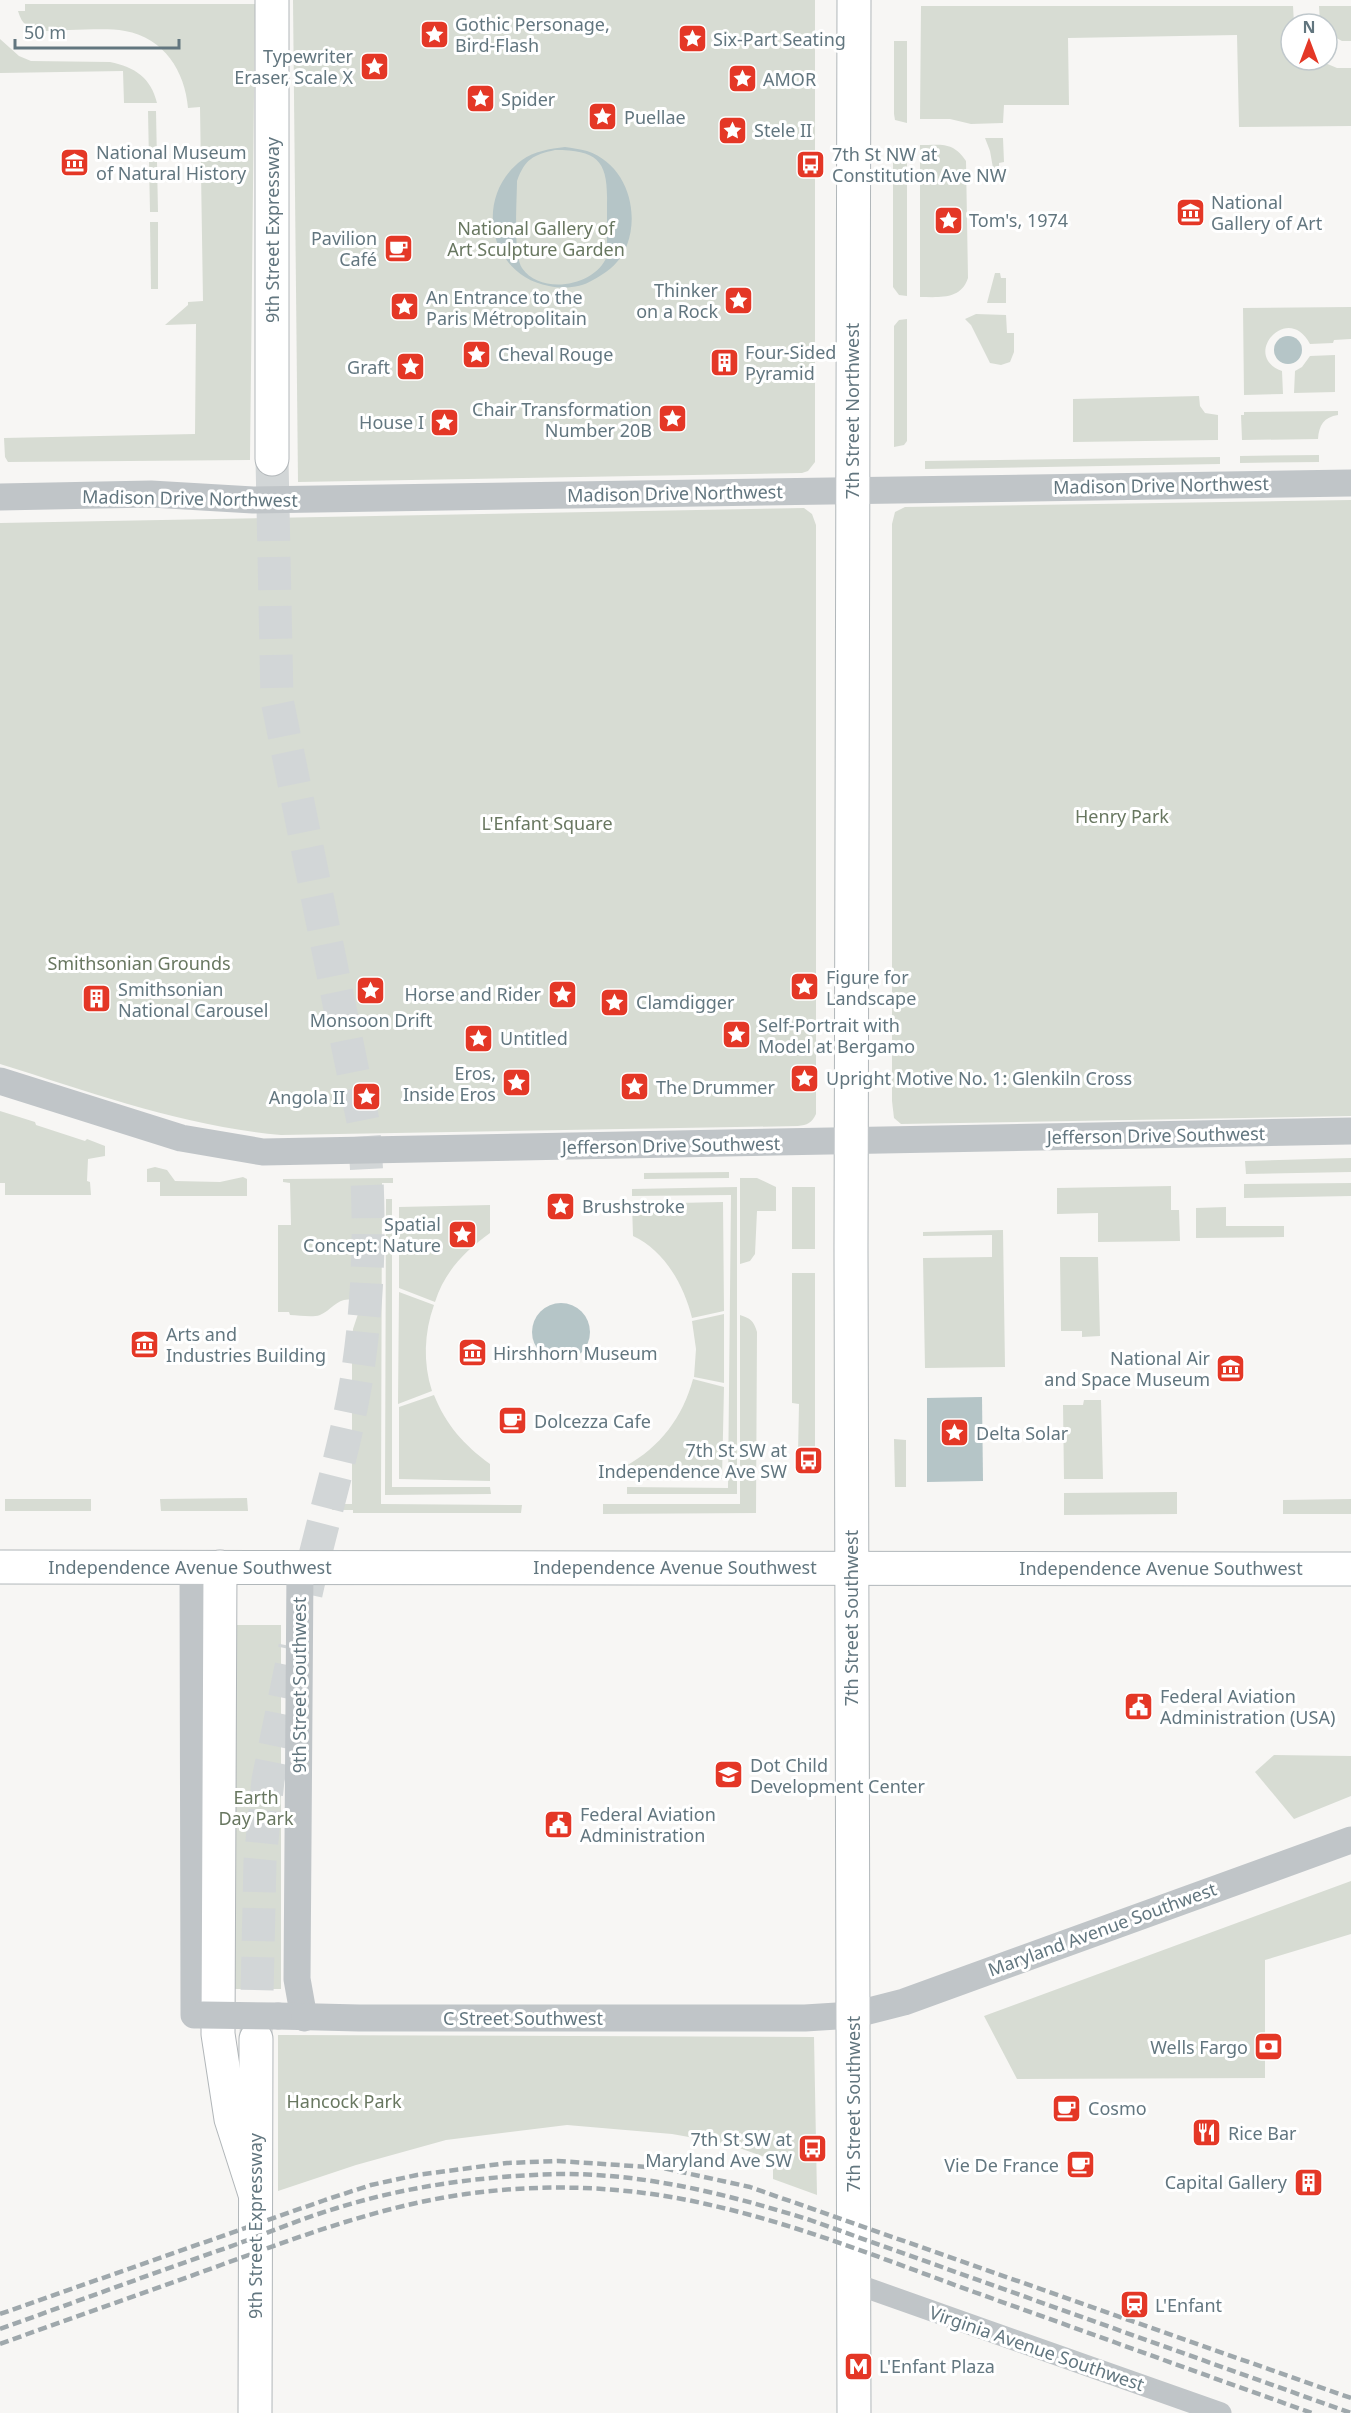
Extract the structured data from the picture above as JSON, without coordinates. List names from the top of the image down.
{
  "streets": {
    "main road": [
      "9th Street Expressway",
      "7th Street Northwest",
      "Independence Avenue Southwest",
      "7th Street Southwest"
    ],
    "street": [
      "Madison Drive Northwest",
      "Jefferson Drive Southwest",
      "9th Street Southwest",
      "Maryland Avenue Southwest",
      "C Street Southwest",
      "Virginia Avenue Southwest"
    ]
  },
  "crossings": [
    ["7th Street Northwest", "Madison Drive Northwest"],
    ["7th Street Northwest", "7th Street Southwest"],
    ["Jefferson Drive Southwest", "7th Street Southwest"],
    ["Independence Avenue Southwest", "7th Street Southwest"],
    ["Independence Avenue Southwest", "9th Street Southwest"],
    ["Independence Avenue Southwest", "C Street Southwest"],
    ["7th Street Southwest", "Maryland Avenue Southwest"],
    ["7th Street Southwest", "C Street Southwest"],
    ["7th Street Southwest", "Virginia Avenue Southwest"],
    ["9th Street Southwest", "C Street Southwest"],
    ["Maryland Avenue Southwest", "C Street Southwest"]
  ],
  "parks": [
    "National Gallery of Art Sculpture Garden",
    "Henry Park",
    "L'Enfant Square",
    "Smithsonian Grounds",
    "Earth Day Park",
    "Hancock Park"
  ],
  "places": {
    "place": [
      "Gothic Personage, Bird-Flash",
      "Six-Part Seating",
      "Typewriter Eraser, Scale X",
      "AMOR",
      "Spider",
      "Puellae",
      "Stele II",
      "Tom's, 1974",
      "Thinker on a Rock",
      "An Entrance to the Paris Métropolitain",
      "Cheval Rouge",
      "Graft",
      "Chair Transformation Number 20B",
      "House I",
      "Figure for Landscape",
      "Monsoon Drift",
      "Horse and Rider",
      "Clamdigger",
      "Self-Portrait with Model at Bergamo",
      "Untitled",
      "Upright Motive No. 1: Glenkiln Cross",
      "Eros, Inside Eros",
      "The Drummer",
      "Angola II",
      "Brushstroke",
      "Spatial Concept: Nature",
      "Delta Solar"
    ],
    "museum": [
      "National Museum of Natural History",
      "National Gallery of Art",
      "Arts and Industries Building",
      "Hirshhorn Museum",
      "National Air and Space Museum"
    ],
    "bus stop": ["7th St NW at Constitution Ave NW", "7th St SW at Independence Ave SW", "7th St SW at Maryland Ave SW"],
    "cafe": [
      "Pavilion Café",
      "Dolcezza Cafe",
      "Cosmo",
      "Vie De France"
    ],
    "building": ["Four-Sided Pyramid", "Smithsonian National Carousel", "Capital Gallery"],
    "public building": ["Federal Aviation Administration (USA)", "Federal Aviation Administration"],
    "school or university": ["Dot Child Development Center"],
    "bank": ["Wells Fargo"],
    "restaurant": ["Rice Bar"],
    "station": ["L'Enfant"],
    "metro station": ["L'Enfant Plaza"]
  },
  "scale_bar": "50 m",
  "north": "top"
}
